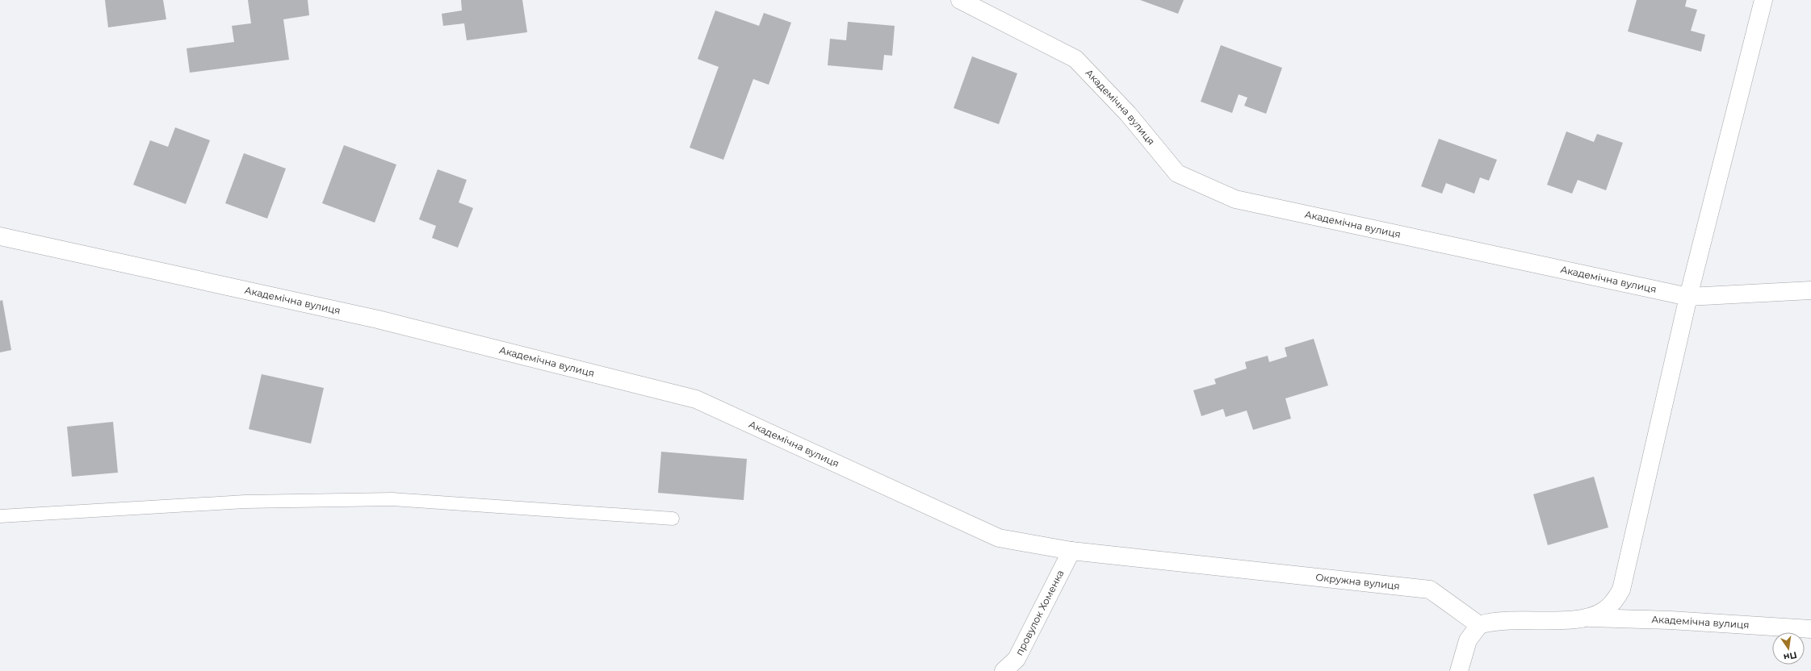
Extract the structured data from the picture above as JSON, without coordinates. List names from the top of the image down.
{
  "streets": {
    "street": ["Академічна вулиця", "Окружна вулиця", "провулок Хоменка"]
  },
  "crossings": [
    ["Академічна вулиця", "Окружна вулиця"],
    ["Академічна вулиця", "провулок Хоменка"],
    ["Окружна вулиця", "провулок Хоменка"]
  ],
  "north": "bottom"
}
